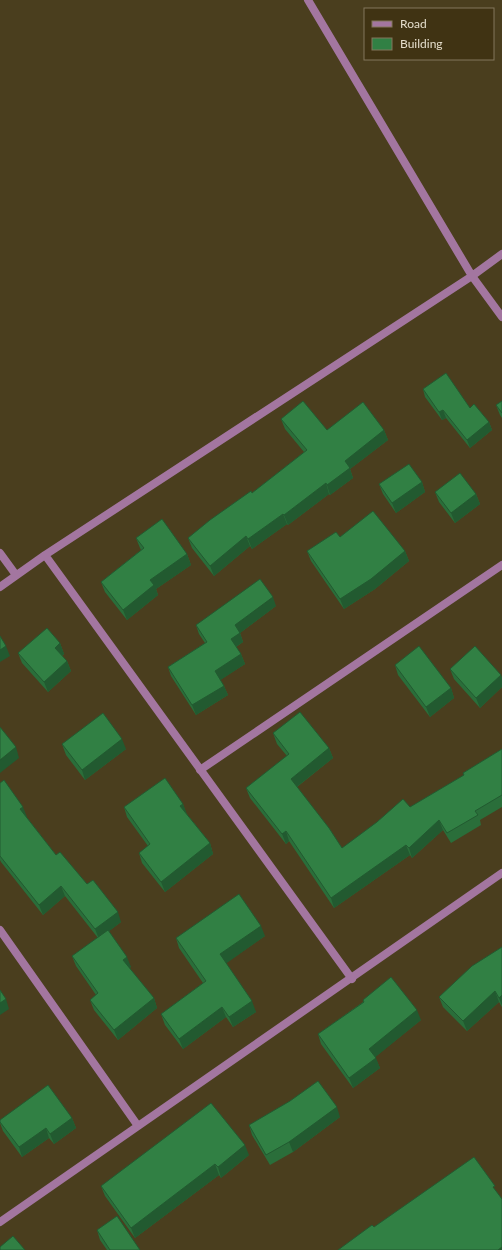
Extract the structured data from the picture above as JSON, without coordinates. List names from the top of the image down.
{
  "legend": ["Road", "Building"]
}
